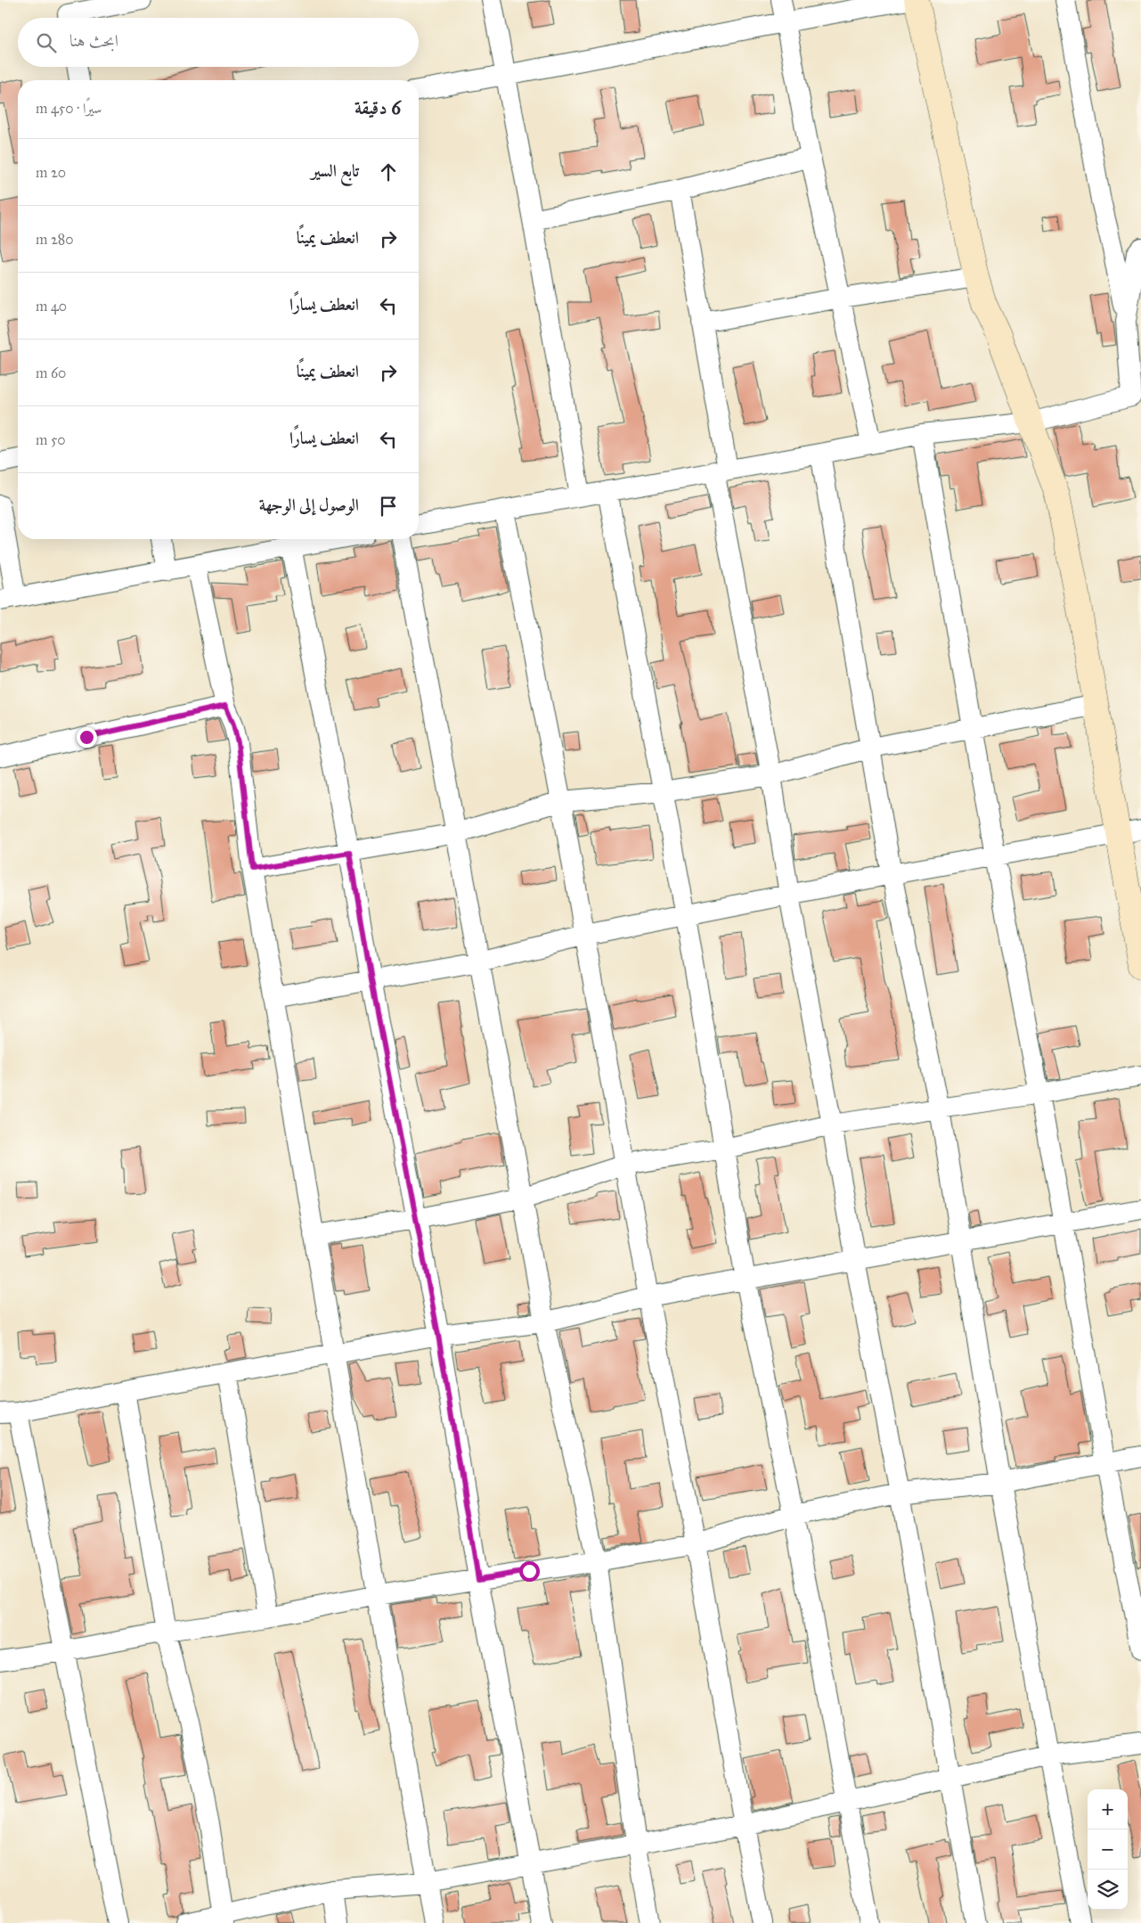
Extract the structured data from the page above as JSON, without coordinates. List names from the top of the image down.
{
  "page": {
    "search": "ابحث هنا",
    "heading": ["6 دقيقة", "سيرًا · 450 m"],
    "list": [
      ["تابع السير", "20 m"],
      ["انعطف يمينًا", "280 m"],
      ["انعطف يسارًا", "40 m"],
      ["انعطف يمينًا", "60 m"],
      ["انعطف يسارًا", "50 m"],
      "الوصول إلى الوجهة"
    ],
    "map_buttons": ["+", "−"]
  }
}
